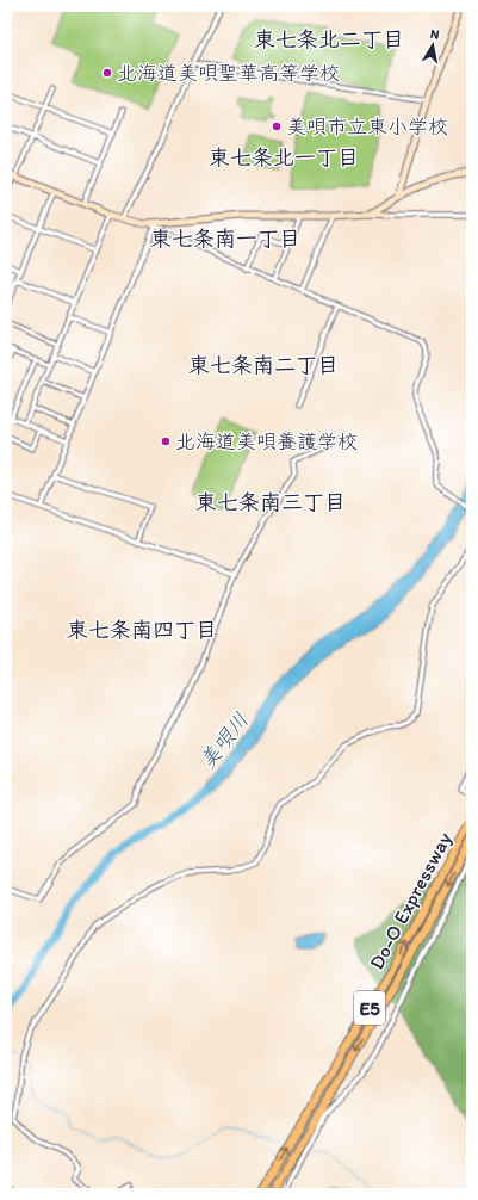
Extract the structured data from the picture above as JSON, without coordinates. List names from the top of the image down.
{
  "streets": {
    "highway": ["Do-O Expressway", "E5"]
  },
  "districts": [
    "東七条北二丁目",
    "東七条北一丁目",
    "東七条南一丁目",
    "東七条南二丁目",
    "東七条南三丁目",
    "東七条南四丁目"
  ],
  "water": ["美唄川"],
  "places": ["北海道美唄聖華高等学校", "美唄市立東小学校", "北海道美唄養護学校"],
  "north": "top"
}
